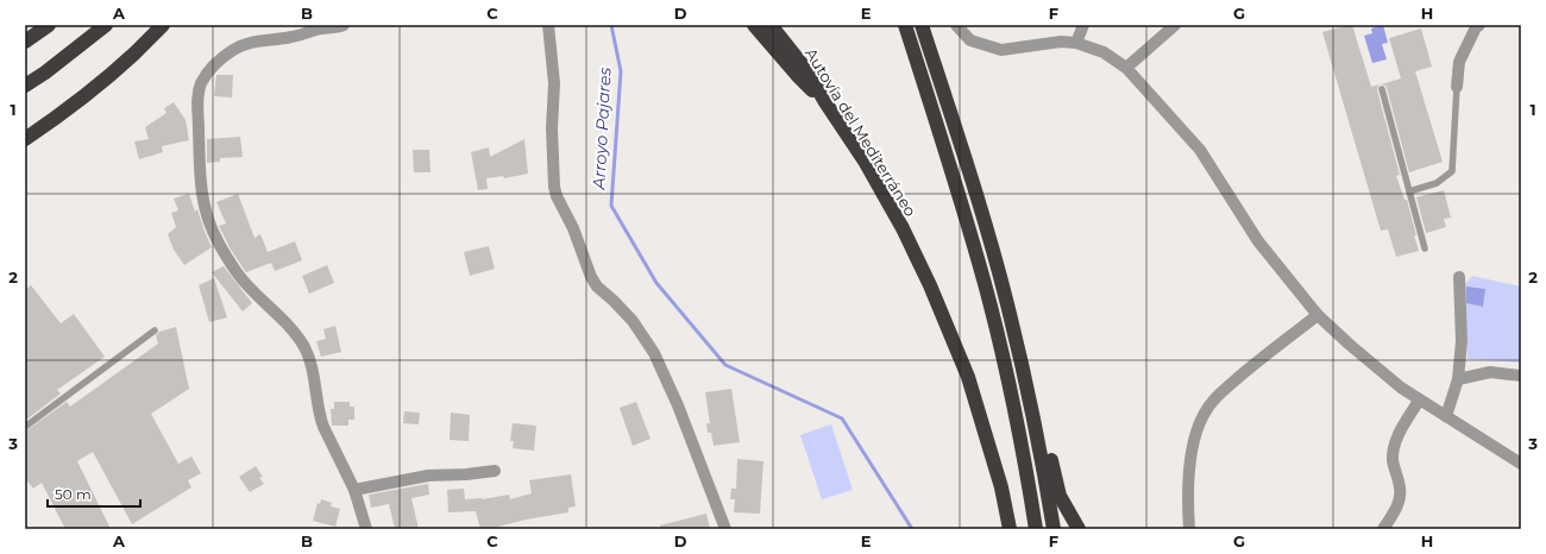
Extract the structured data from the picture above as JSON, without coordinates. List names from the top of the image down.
{
  "streets": {
    "highway": ["Autovía del Mediterráneo"]
  },
  "water": ["Arroyo Pajares"],
  "scale_bar": "50 m",
  "grid": {
    "columns": [
      "A",
      "B",
      "C",
      "D",
      "E",
      "F",
      "G",
      "H"
    ],
    "rows": ["1", "2", "3"]
  }
}
